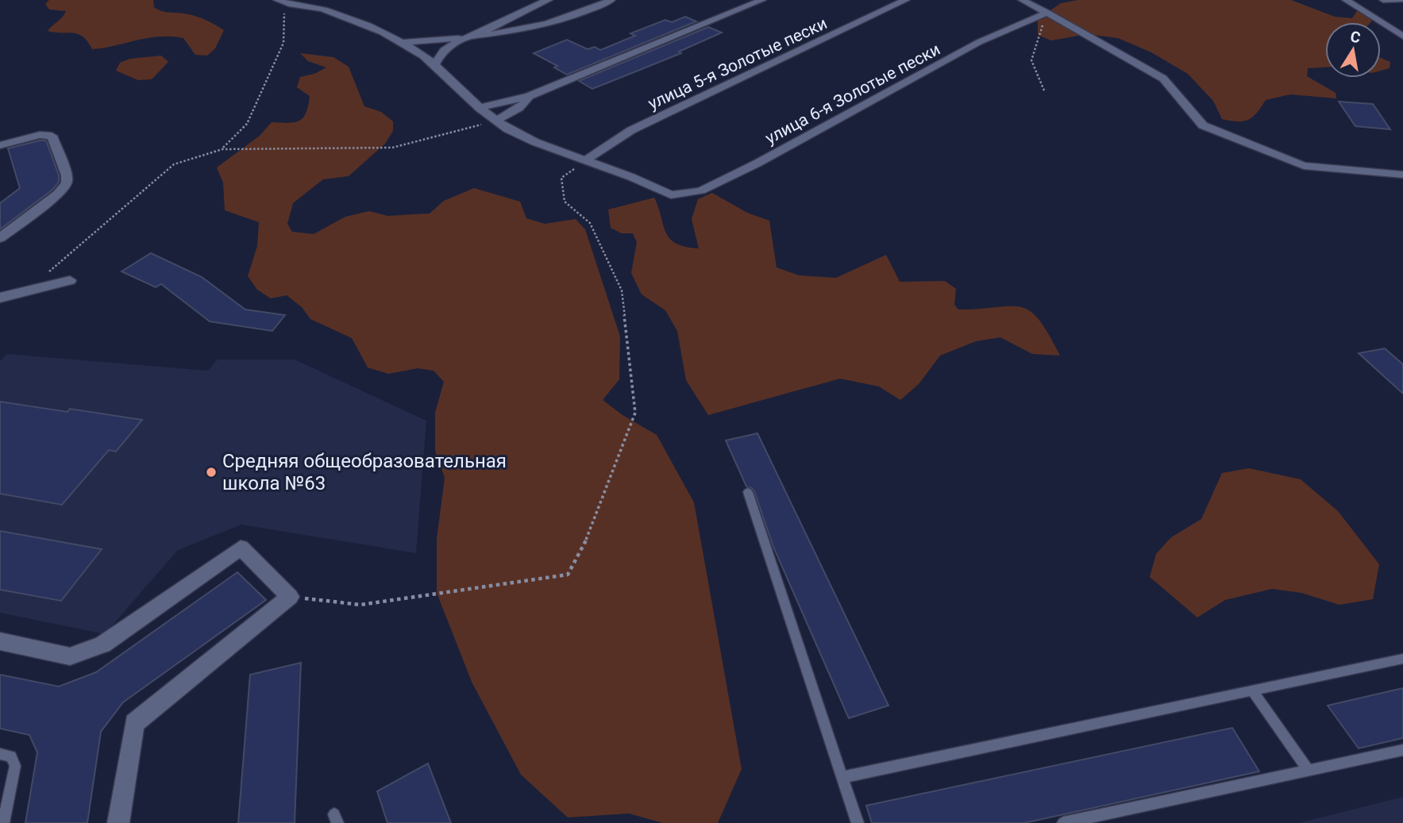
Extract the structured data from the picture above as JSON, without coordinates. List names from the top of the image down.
{
  "streets": {
    "street": ["улица 5-я Золотые пески", "улица 6-я Золотые пески"]
  },
  "crossings": [
    ["улица 5-я Золотые пески", "улица 6-я Золотые пески"]
  ],
  "places": ["Средняя общеобразовательная школа №63"],
  "north": "top"
}
